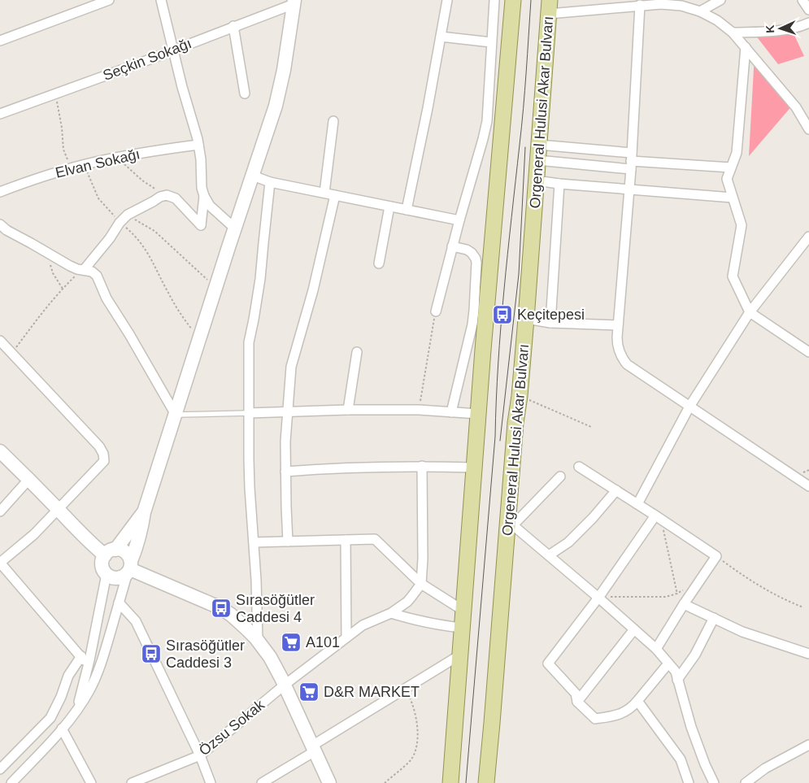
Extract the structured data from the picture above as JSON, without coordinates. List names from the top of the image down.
{
  "streets": {
    "main road": ["Orgeneral Hulusi Akar Bulvarı"],
    "street": ["Seçkin Sokağı", "Elvan Sokağı", "Özsu Sokak"]
  },
  "places": {
    "bus stop": ["Keçitepesi", "Sırasöğütler Caddesi 4", "Sırasöğütler Caddesi 3"],
    "supermarket": ["A101", "D&R MARKET"]
  },
  "north": "left"
}
